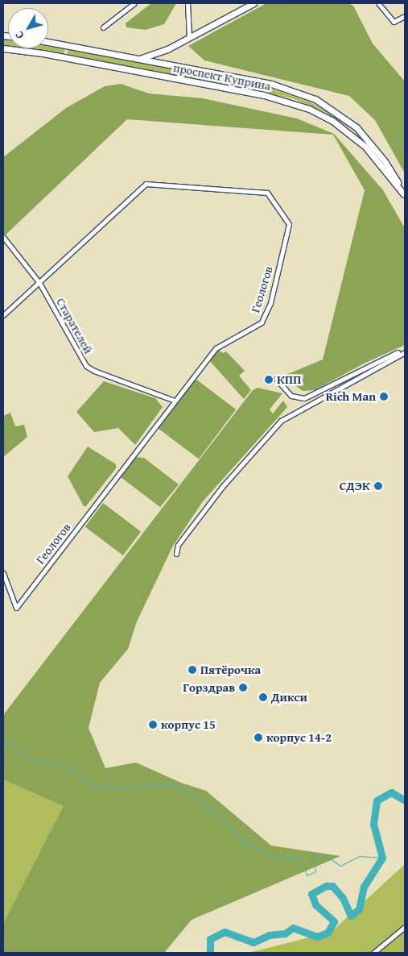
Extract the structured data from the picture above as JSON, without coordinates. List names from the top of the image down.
{
  "streets": {
    "main road": ["проспект Куприна"],
    "street": ["Геологов", "Старателей"]
  },
  "crossings": [
    ["Геологов", "Старателей"]
  ],
  "places": [
    "КПП",
    "Rich Man",
    "СДЭК",
    "Пятёрочка",
    "Горздрав",
    "Дикси",
    "корпус 15",
    "корпус 14-2"
  ],
  "north": "bottom left"
}
